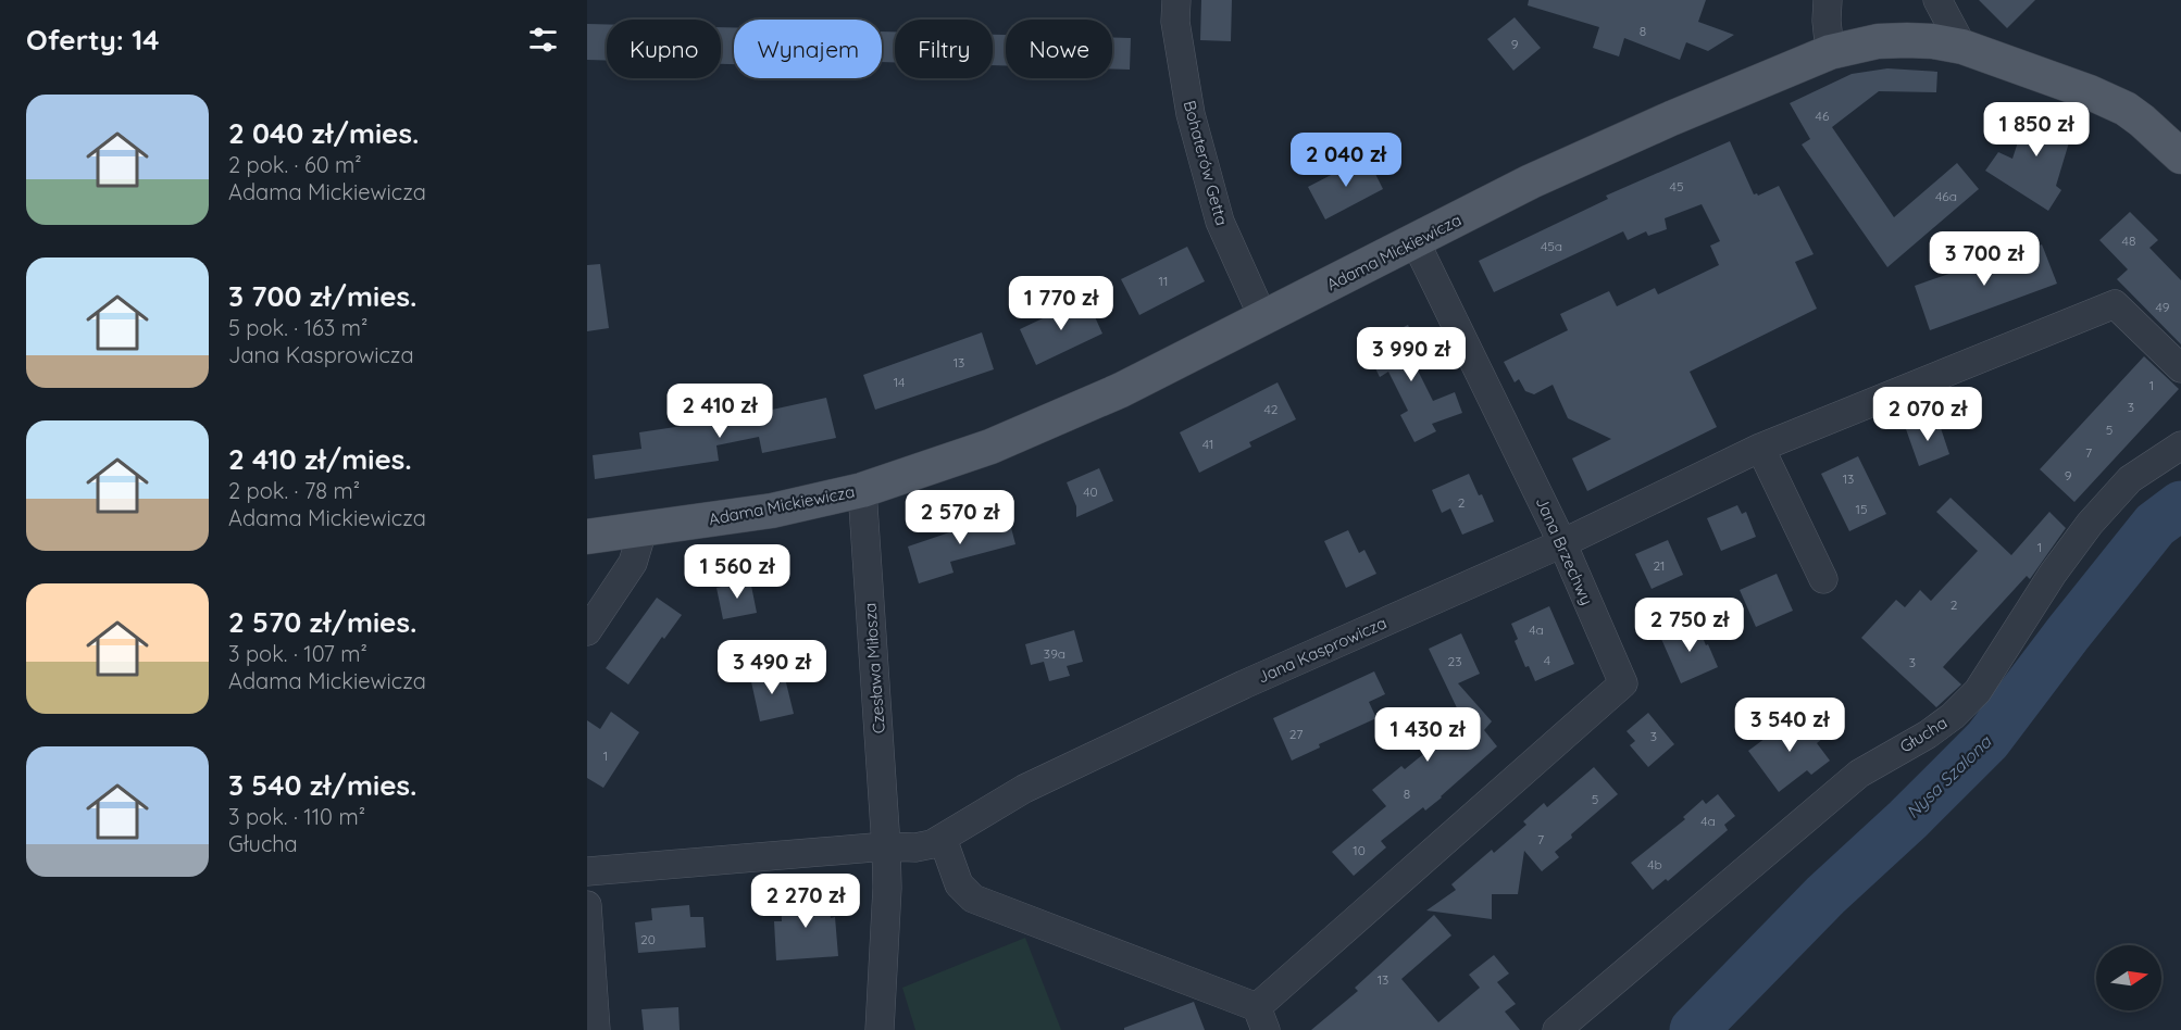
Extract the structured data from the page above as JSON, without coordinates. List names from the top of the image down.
{
  "streets": {
    "main road": ["Adama Mickiewicza"],
    "street": [
      "Bohaterów Getta",
      "Jana Brzechwy",
      "Jana Kasprowicza",
      "Czesława Miłosza",
      "Głucha"
    ]
  },
  "crossings": [
    ["Bohaterów Getta", "Adama Mickiewicza"],
    ["Adama Mickiewicza", "Jana Brzechwy"],
    ["Adama Mickiewicza", "Czesława Miłosza"],
    ["Jana Brzechwy", "Jana Kasprowicza"],
    ["Jana Kasprowicza", "Czesława Miłosza"]
  ],
  "water": ["Nysa Szalona"],
  "house_numbers": [
    "8",
    "9",
    "46",
    "45",
    "46a",
    "48",
    "45a",
    "11",
    "49",
    "13",
    "14",
    "1",
    "3",
    "42",
    "5",
    "41",
    "7",
    "9",
    "13",
    "40",
    "2",
    "15",
    "1",
    "21",
    "2",
    "4a",
    "39a",
    "4",
    "23",
    "3",
    "27",
    "3",
    "1",
    "8",
    "5",
    "4a",
    "7",
    "10",
    "4b",
    "20",
    "13"
  ],
  "north": "right",
  "page": {
    "heading": "Oferty: 14",
    "chip": [
      "Kupno",
      "Wynajem",
      "Filtry",
      "Nowe"
    ],
    "list": [
      {
        "name": "2 040 zł/mies.",
        "note": "2 pok. · 60 m² · Adama Mickiewicza"
      },
      {
        "name": "3 700 zł/mies.",
        "note": "5 pok. · 163 m² · Jana Kasprowicza"
      },
      {
        "name": "2 410 zł/mies.",
        "note": "2 pok. · 78 m² · Adama Mickiewicza"
      },
      {
        "name": "2 570 zł/mies.",
        "note": "3 pok. · 107 m² · Adama Mickiewicza"
      },
      {
        "name": "3 540 zł/mies.",
        "note": "3 pok. · 110 m² · Głucha"
      }
    ],
    "price": [
      "1 850 zł",
      "2 040 zł",
      "3 700 zł",
      "1 770 zł",
      "3 990 zł",
      "2 410 zł",
      "2 070 zł",
      "2 570 zł",
      "1 560 zł",
      "2 750 zł",
      "3 490 zł",
      "3 540 zł",
      "1 430 zł",
      "2 270 zł"
    ]
  }
}
